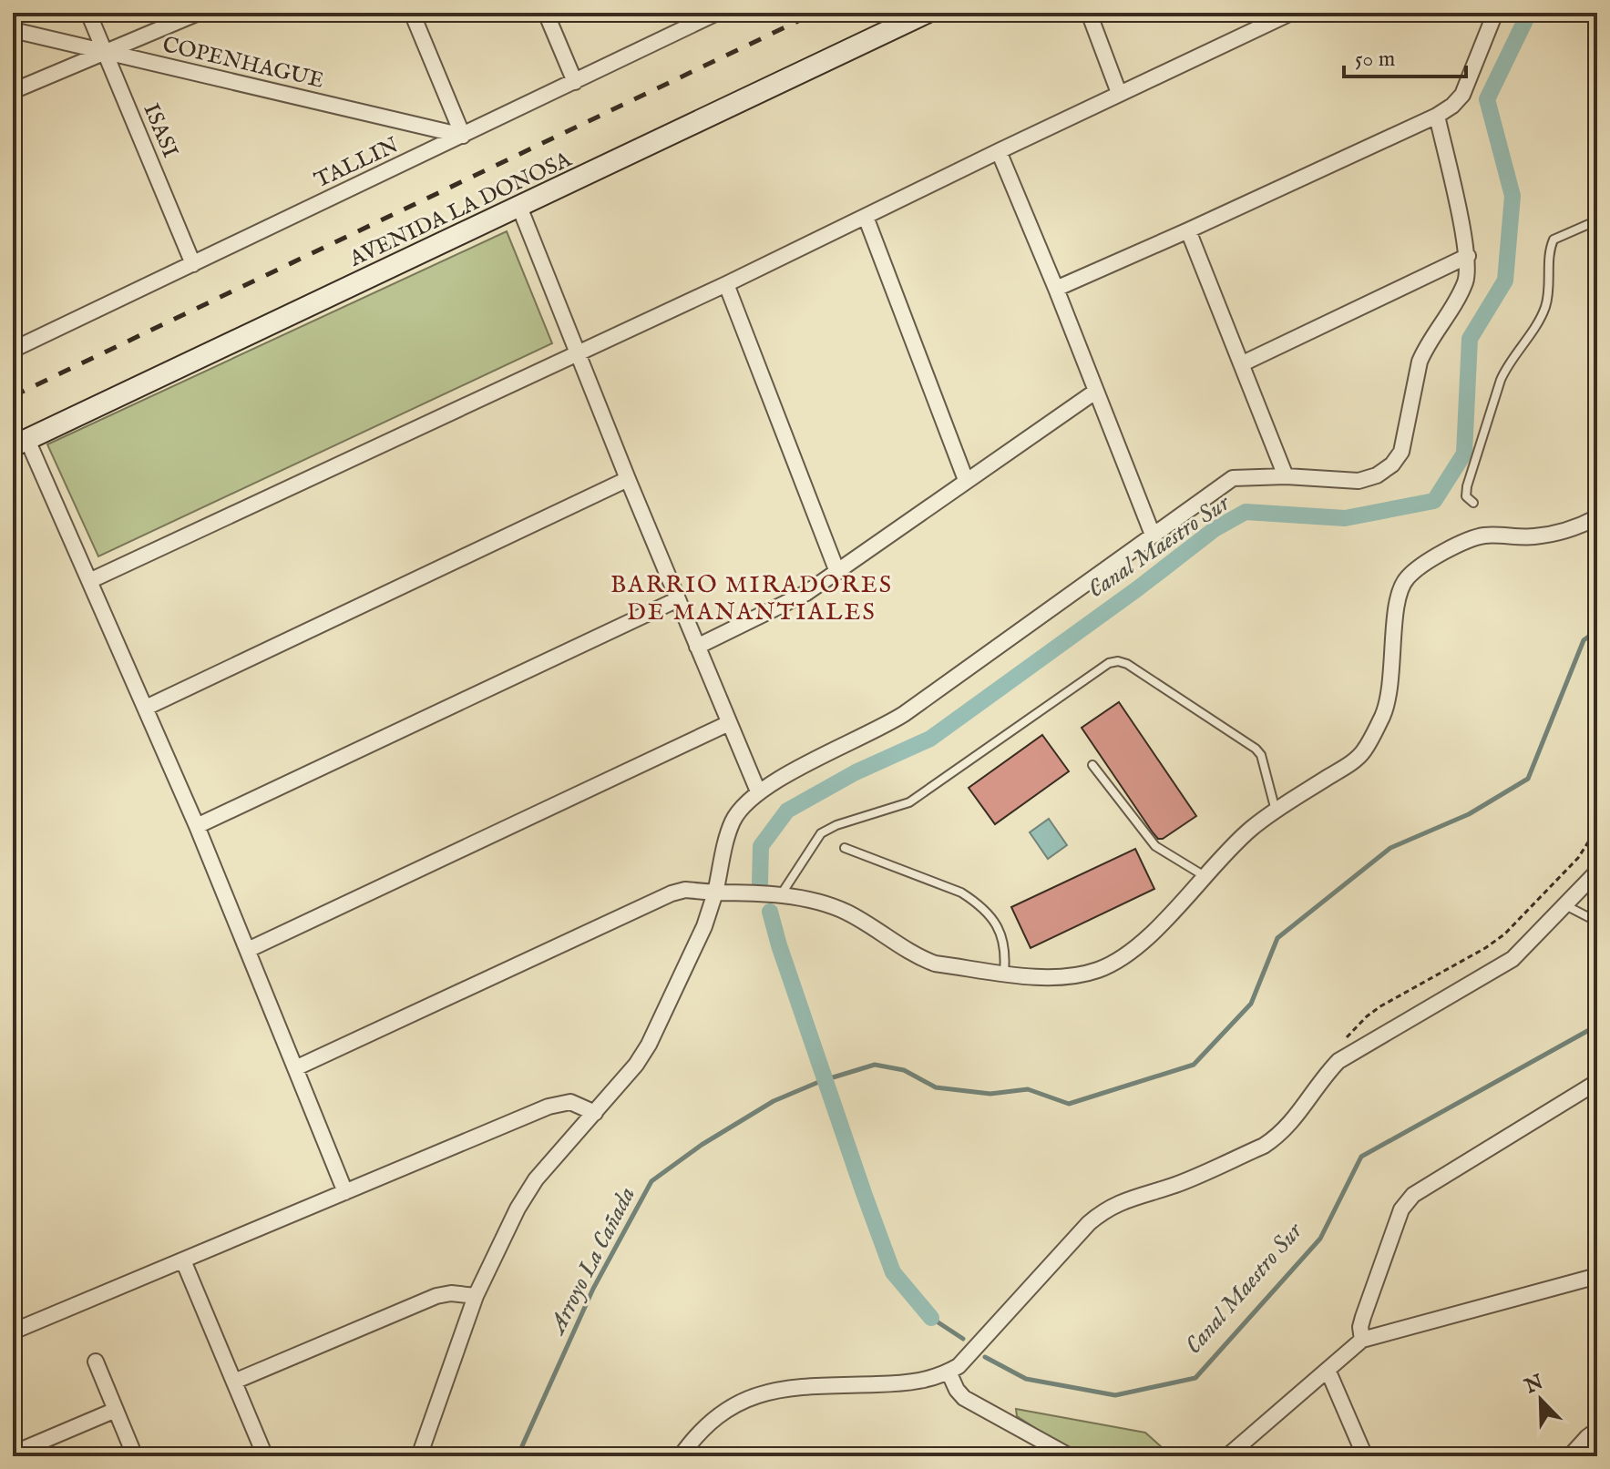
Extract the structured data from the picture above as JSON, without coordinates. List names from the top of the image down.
{
  "streets": {
    "main road": ["AVENIDA LA DONOSA"],
    "street": ["COPENHAGUE", "ISASI", "TALLIN"]
  },
  "crossings": [
    ["COPENHAGUE", "ISASI"],
    ["COPENHAGUE", "TALLIN"],
    ["ISASI", "TALLIN"]
  ],
  "districts": ["BARRIO MIRADORES DE MANANTIALES"],
  "water": ["Canal Maestro Sur", "Arroyo La Cañada"],
  "scale_bar": "50 m",
  "north": "top left"
}
